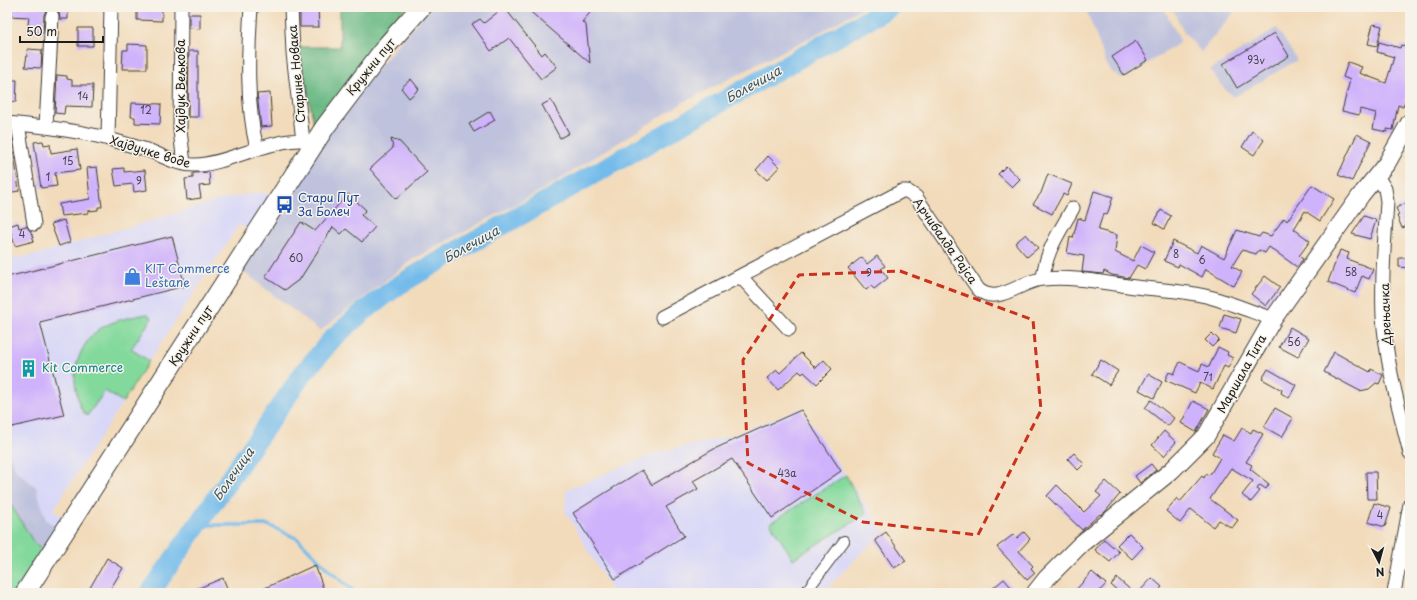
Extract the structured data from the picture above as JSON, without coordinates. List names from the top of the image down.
{
  "streets": {
    "main road": ["Кружни пут"],
    "street": [
      "Старине Новака",
      "Хајдук Вељкова",
      "Хајдучке воде",
      "Арчибалда Рајса",
      "Дрењачка",
      "Маршала Тита"
    ]
  },
  "crossings": [
    ["Кружни пут", "Старине Новака"],
    ["Кружни пут", "Хајдучке воде"],
    ["Старине Новака", "Хајдучке воде"],
    ["Хајдук Вељкова", "Хајдучке воде"],
    ["Арчибалда Рајса", "Маршала Тита"],
    ["Дрењачка", "Маршала Тита"]
  ],
  "water": ["Болечица"],
  "places": {
    "bus stop": ["Стари Пут За Болеч"],
    "shop": ["KIT Commerce Leštane"],
    "building": ["Kit Commerce"]
  },
  "house_numbers": [
    "93v",
    "14",
    "12",
    "15",
    "1",
    "9",
    "4",
    "8",
    "60",
    "6",
    "58",
    "9",
    "56",
    "71",
    "43a",
    "4"
  ],
  "scale_bar": "50 m",
  "north": "bottom"
}
